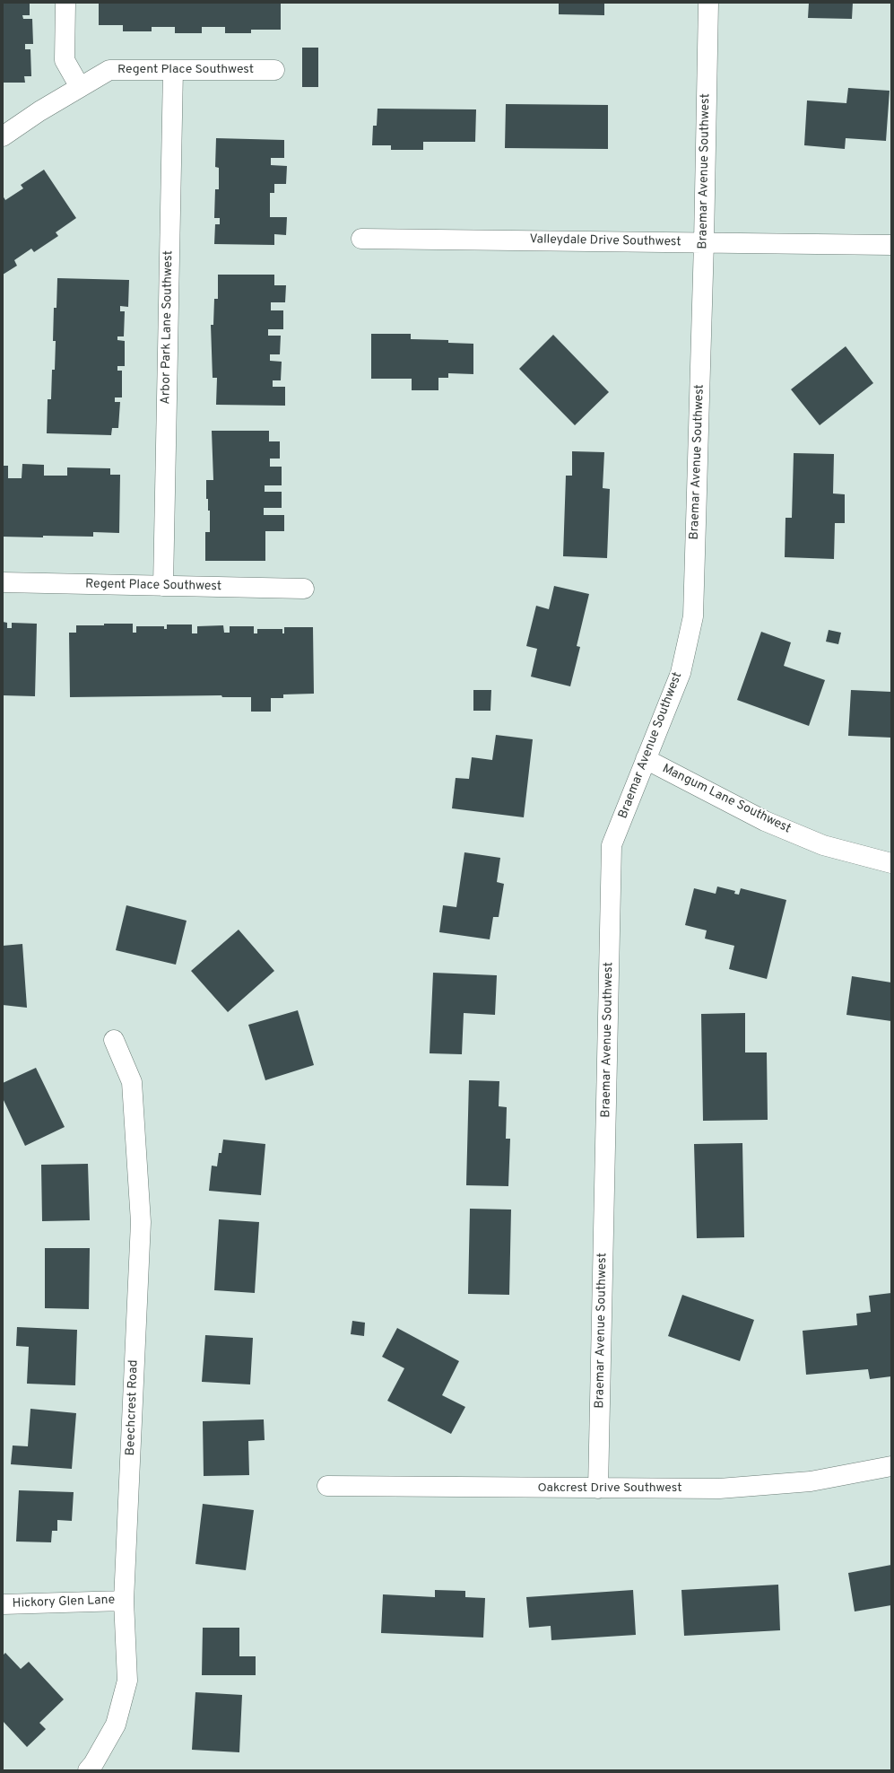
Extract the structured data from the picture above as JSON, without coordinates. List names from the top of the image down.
{
  "streets": {
    "street": [
      "Regent Place Southwest",
      "Braemar Avenue Southwest",
      "Valleydale Drive Southwest",
      "Arbor Park Lane Southwest",
      "Mangum Lane Southwest",
      "Beechcrest Road",
      "Oakcrest Drive Southwest",
      "Hickory Glen Lane"
    ]
  },
  "crossings": [
    ["Regent Place Southwest", "Arbor Park Lane Southwest"],
    ["Braemar Avenue Southwest", "Valleydale Drive Southwest"],
    ["Braemar Avenue Southwest", "Mangum Lane Southwest"],
    ["Braemar Avenue Southwest", "Oakcrest Drive Southwest"],
    ["Beechcrest Road", "Hickory Glen Lane"]
  ]
}
